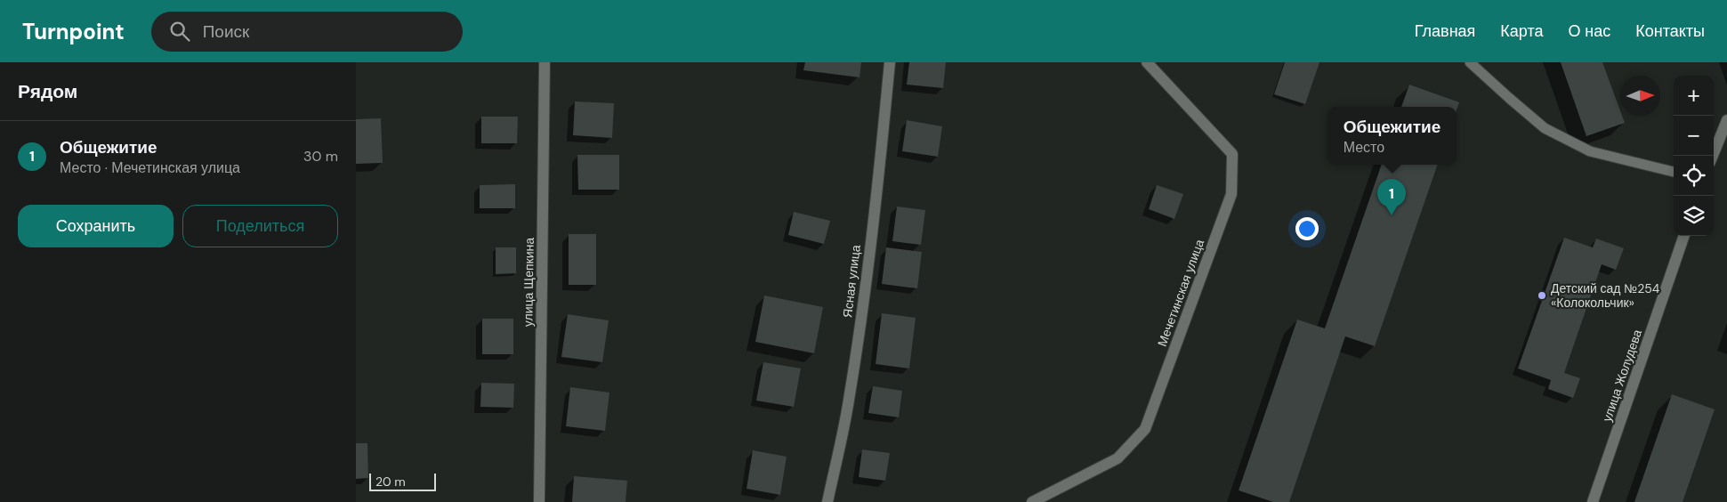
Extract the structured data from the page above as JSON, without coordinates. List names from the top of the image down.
{
  "streets": {
    "street": [
      "Ясная улица",
      "улица Щепкина",
      "Мечетинская улица",
      "улица Жолудева"
    ]
  },
  "places": ["Детский сад №254 «Колокольчик»"],
  "scale_bar": "20 m",
  "north": "right",
  "page": {
    "header": "Turnpoint",
    "search": "Поиск",
    "nav": [
      "Главная",
      "Карта",
      "О нас",
      "Контакты"
    ],
    "heading": "Рядом",
    "map_buttons": ["+", "−"],
    "popup": ["Общежитие", "Место"],
    "list": [
      {
        "mark": "1",
        "name": "Общежитие",
        "note": "Место · Мечетинская улица",
        "value": "30 m"
      }
    ],
    "pins": "1",
    "buttons": ["Сохранить", "Поделиться"],
    "scale": "20 m"
  }
}
